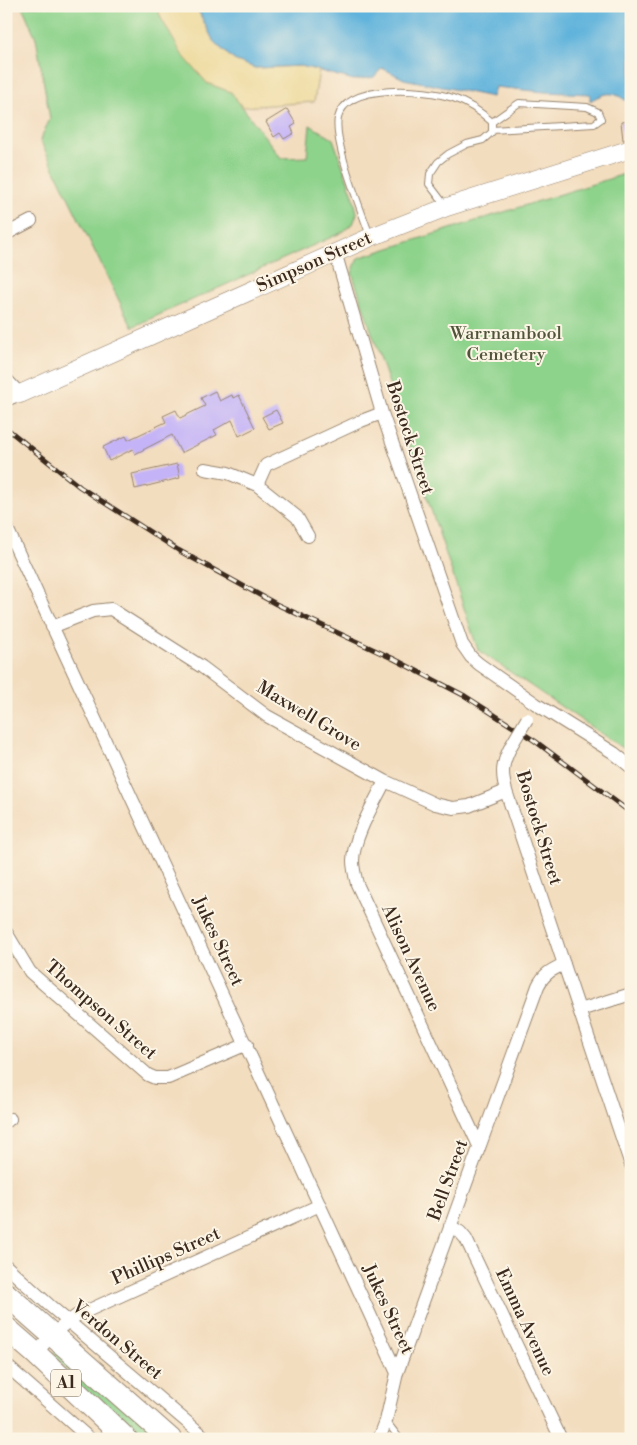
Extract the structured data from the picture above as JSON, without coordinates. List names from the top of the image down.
{
  "streets": {
    "highway": ["A1"],
    "street": [
      "Simpson Street",
      "Bostock Street",
      "Maxwell Grove",
      "Jukes Street",
      "Alison Avenue",
      "Thompson Street",
      "Bell Street",
      "Phillips Street",
      "Emma Avenue",
      "Verdon Street"
    ]
  },
  "crossings": [
    ["Simpson Street", "Bostock Street"],
    ["Bostock Street", "Maxwell Grove"],
    ["Bostock Street", "Bell Street"],
    ["Maxwell Grove", "Jukes Street"],
    ["Maxwell Grove", "Alison Avenue"],
    ["Jukes Street", "Thompson Street"],
    ["Jukes Street", "Bell Street"],
    ["Jukes Street", "Phillips Street"],
    ["Alison Avenue", "Bell Street"],
    ["Bell Street", "Emma Avenue"],
    ["Phillips Street", "Verdon Street"],
    ["Phillips Street", "A1"],
    ["Verdon Street", "A1"]
  ],
  "parks": ["Warrnambool Cemetery"]
}
